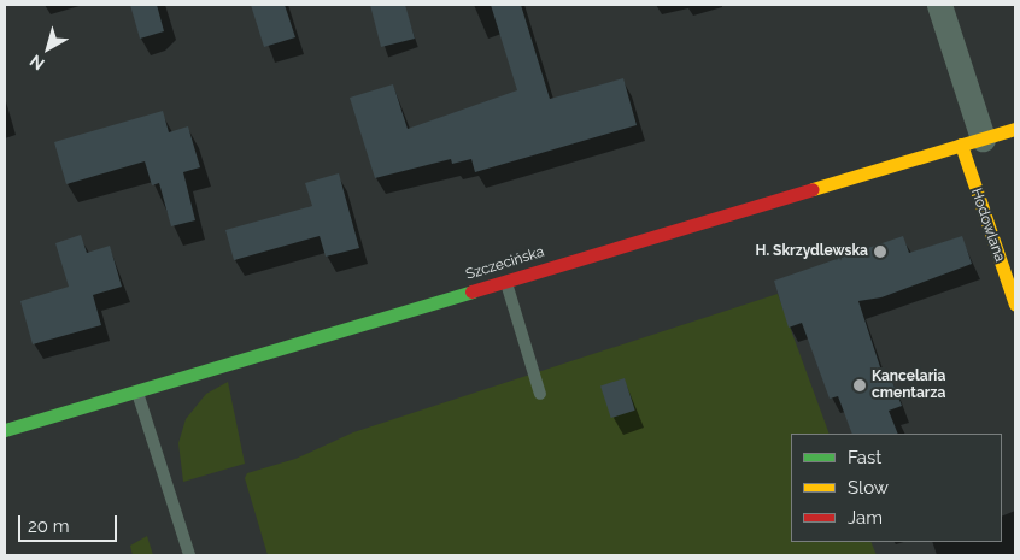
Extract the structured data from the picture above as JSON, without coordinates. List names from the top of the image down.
{
  "streets": {
    "main road": ["Hodowlana", "Szczecińska"]
  },
  "crossings": [
    ["Hodowlana", "Szczecińska"]
  ],
  "places": ["H. Skrzydlewska", "Kancelaria cmentarza"],
  "legend": ["Fast", "Slow", "Jam"],
  "scale_bar": "20 m",
  "north": "bottom left"
}
